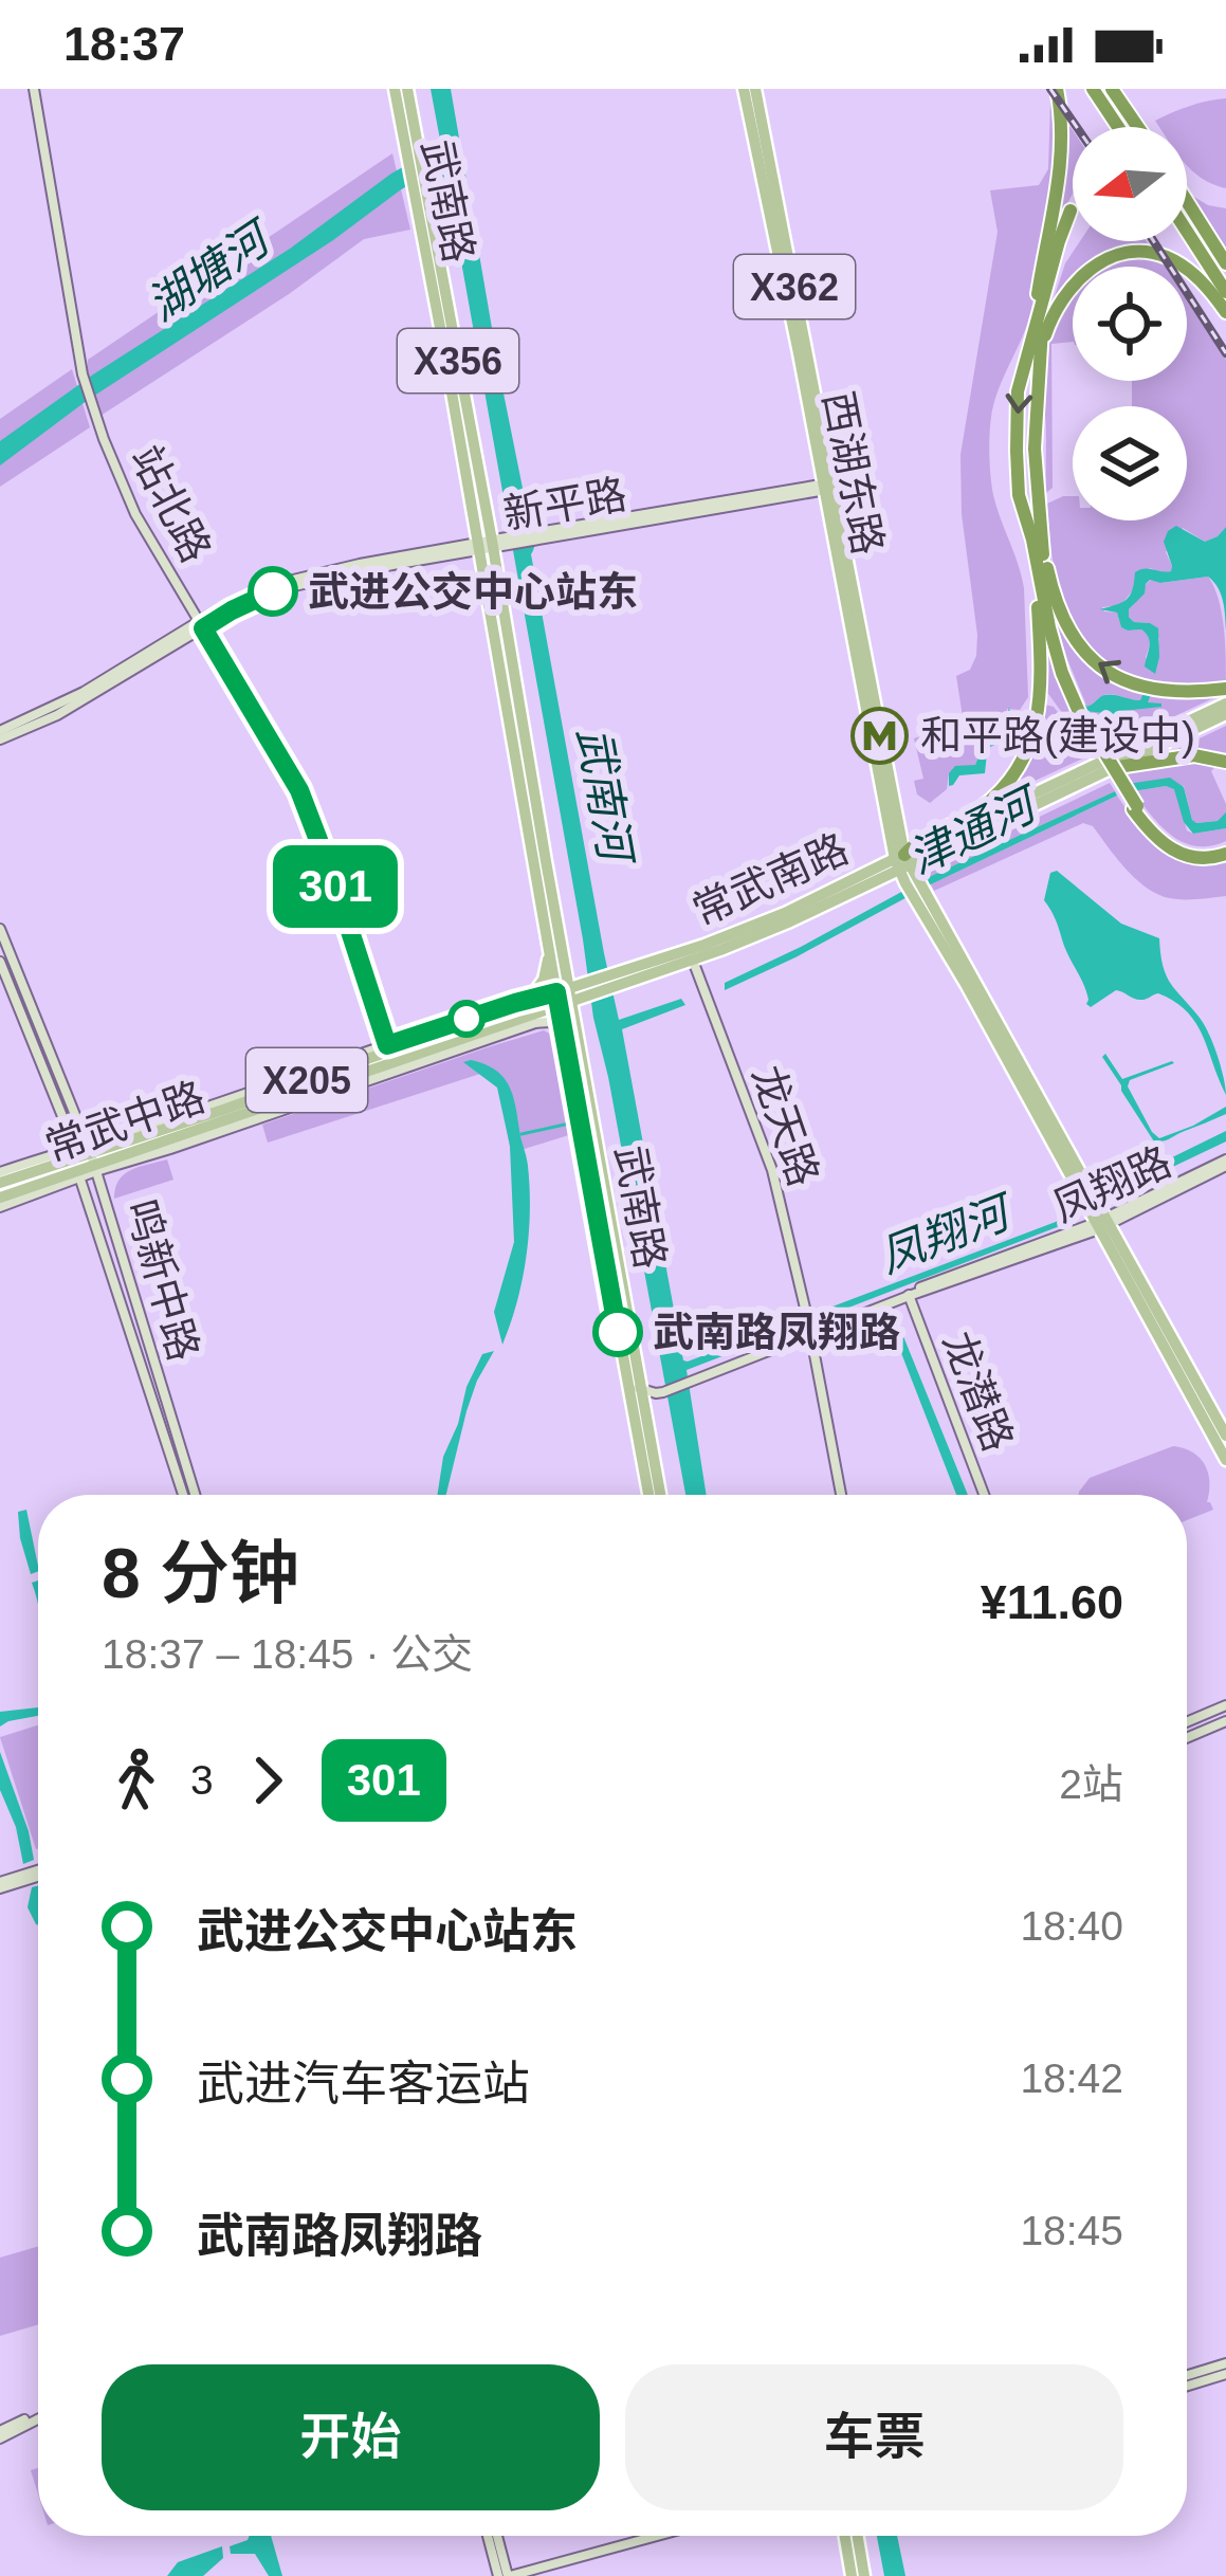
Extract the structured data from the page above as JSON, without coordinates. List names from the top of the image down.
{
  "streets": {
    "main road": [
      "武南路",
      "X362",
      "X356",
      "西湖东路",
      "常武南路",
      "X205",
      "常武中路"
    ],
    "street": [
      "站北路",
      "新平路",
      "龙天路",
      "凤翔路",
      "鸣新中路",
      "龙潜路"
    ]
  },
  "crossings": [
    ["武南路", "X356"],
    ["武南路", "新平路"],
    ["武南路", "X205"],
    ["武南路", "常武中路"],
    ["武南路", "凤翔路"],
    ["X362", "西湖东路"],
    ["X362", "常武南路"],
    ["X362", "凤翔路"],
    ["X356", "新平路"],
    ["X356", "X205"],
    ["X356", "常武中路"],
    ["西湖东路", "新平路"],
    ["西湖东路", "常武南路"],
    ["站北路", "新平路"],
    ["站北路", "常武中路"],
    ["常武南路", "X205"],
    ["常武南路", "龙天路"],
    ["X205", "常武中路"],
    ["常武中路", "鸣新中路"],
    ["龙天路", "凤翔路"],
    ["凤翔路", "龙潜路"]
  ],
  "water": [
    "湖塘河",
    "武南河",
    "津通河",
    "凤翔河"
  ],
  "places": {
    "other": ["武进公交中心站东", "武南路凤翔路"],
    "metro station": ["和平路(建设中)"]
  },
  "lines": ["bus line 301"],
  "north": "left",
  "page": {
    "status": "18:37",
    "on_map": "301",
    "heading": ["8 分钟", "18:37 – 18:45 · 公交", "¥11.60"],
    "legs": ["3", "301", "2站"],
    "list": [
      {
        "name": "武进公交中心站东",
        "value": "18:40"
      },
      {
        "name": "武进汽车客运站",
        "value": "18:42"
      },
      {
        "name": "武南路凤翔路",
        "value": "18:45"
      }
    ],
    "buttons": ["开始", "车票"]
  }
}
